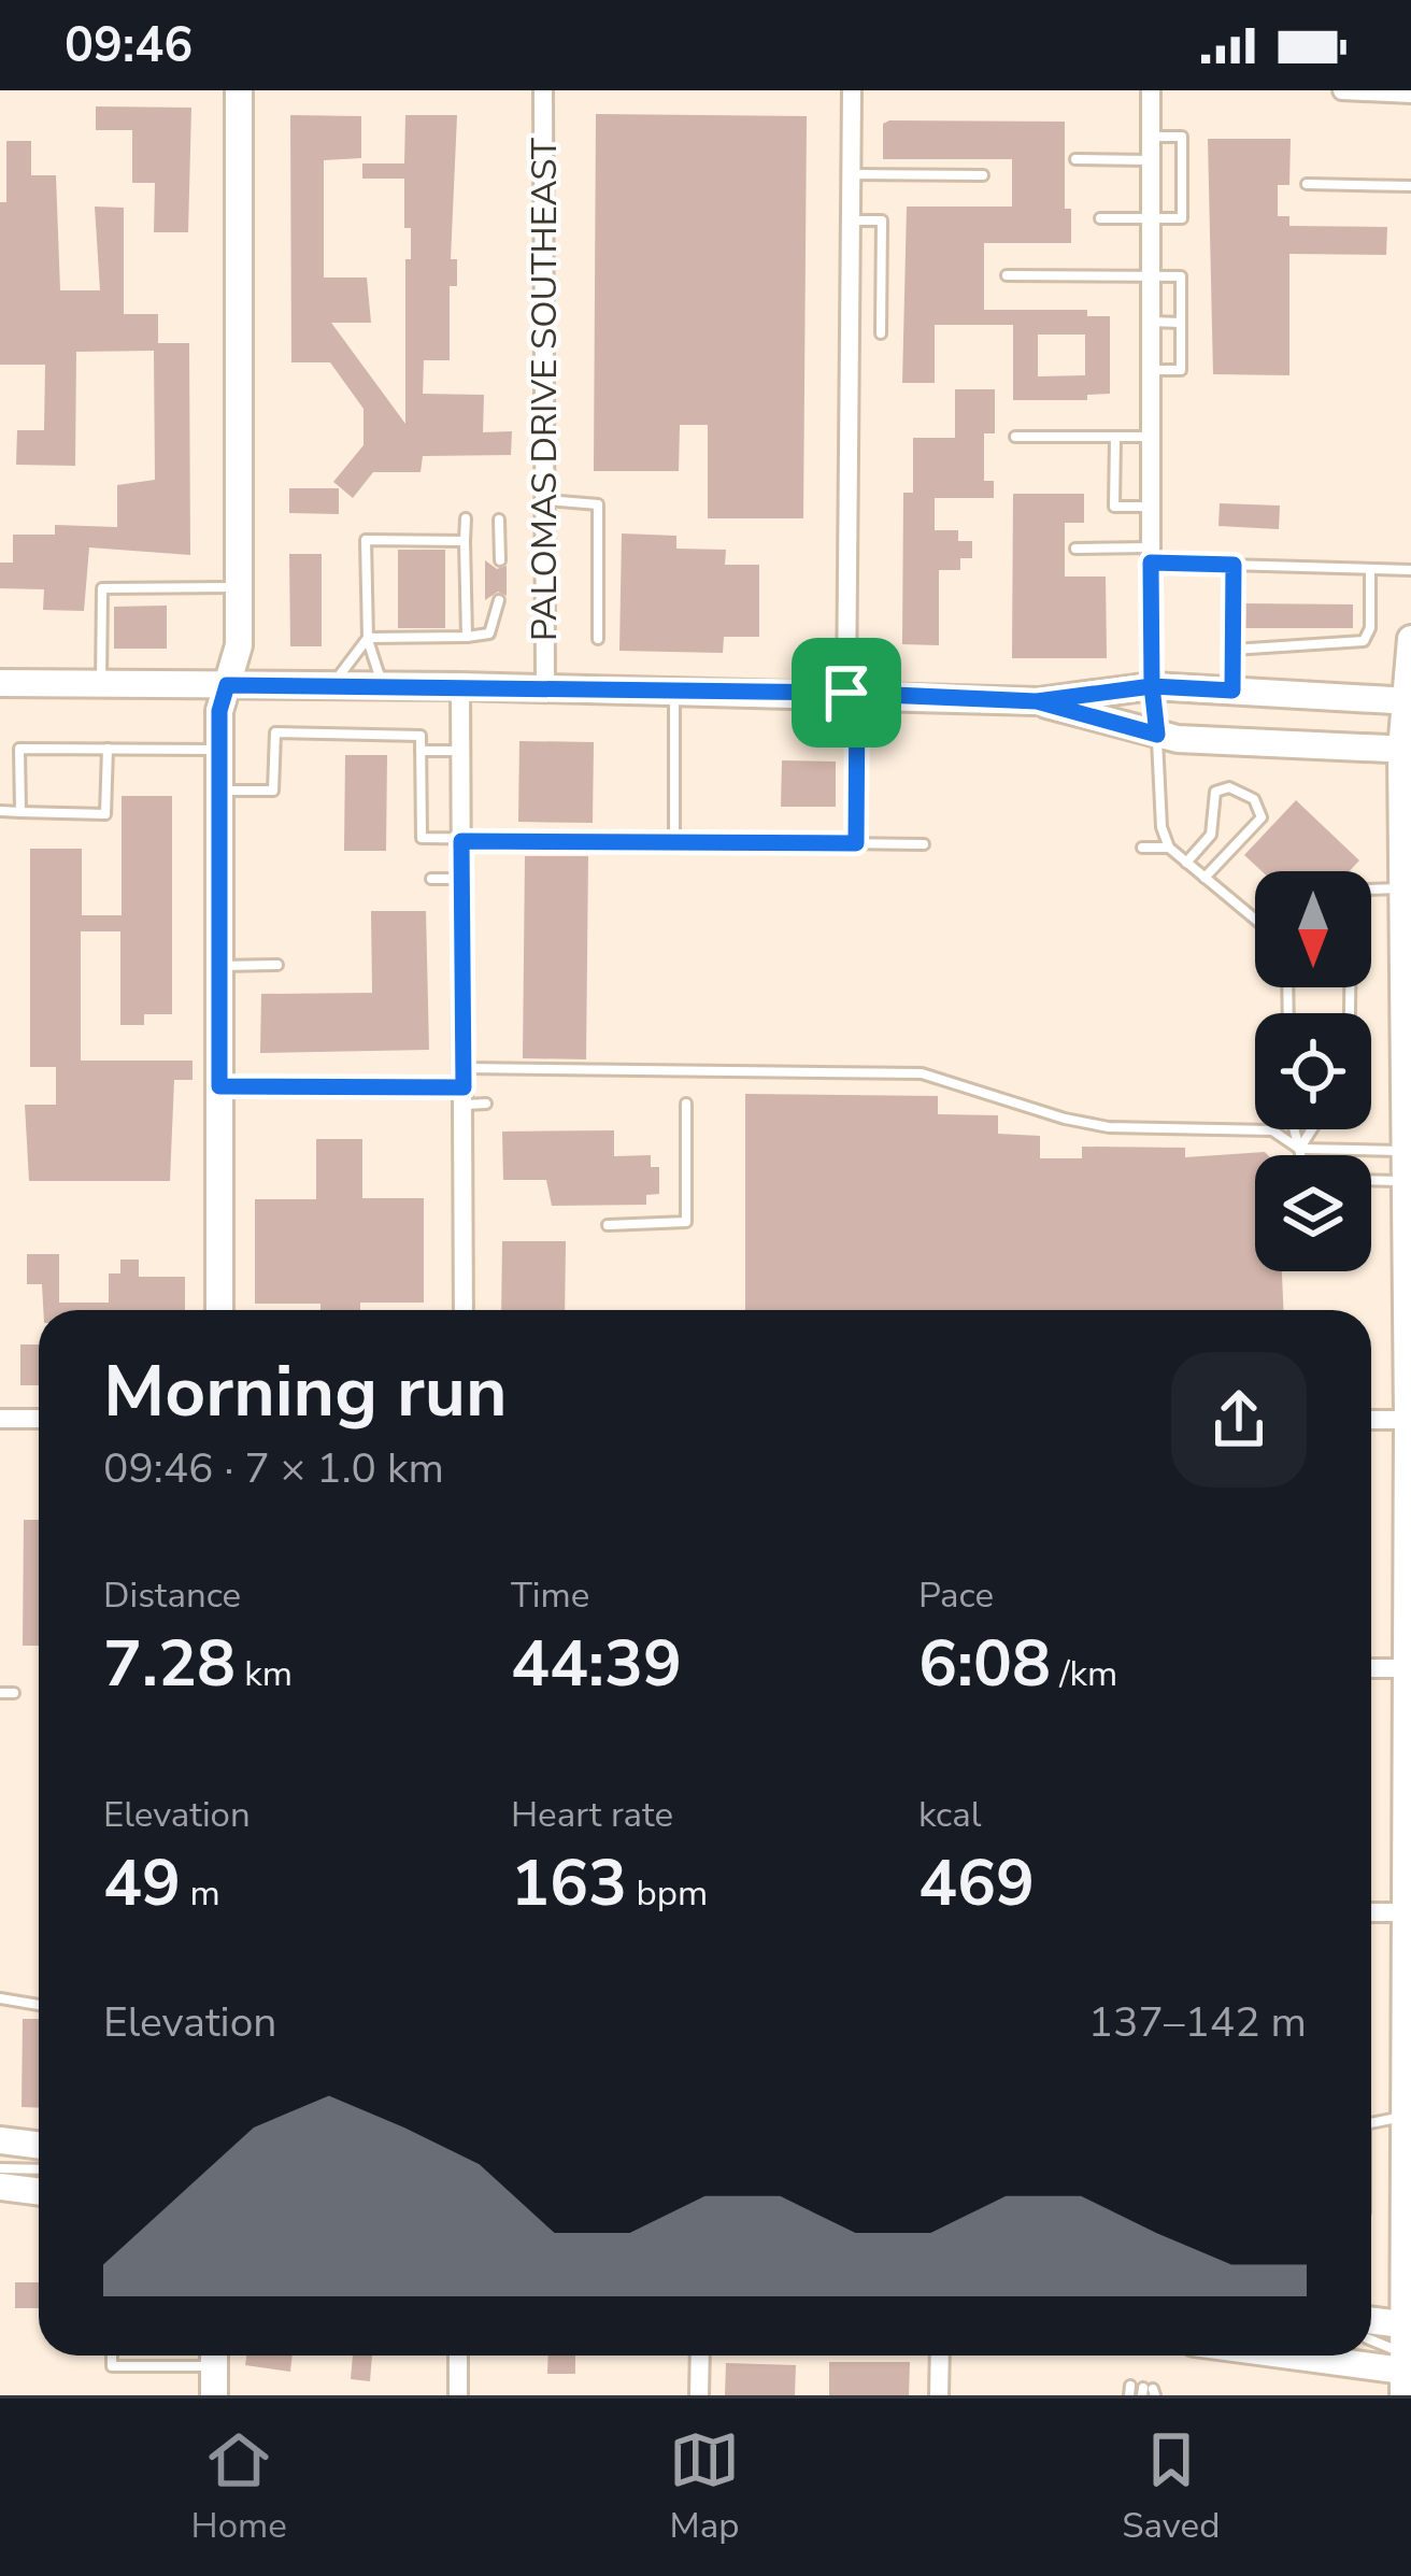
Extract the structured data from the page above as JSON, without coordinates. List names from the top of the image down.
{
  "streets": {
    "street": ["PALOMAS DRIVE SOUTHEAST"]
  },
  "north": "bottom",
  "page": {
    "status": "09:46",
    "heading": ["Morning run", "09:46 · 7 × 1.0 km"],
    "stats": [
      ["Distance", "7.28 km"],
      ["Time", "44:39"],
      ["Pace", "6:08 /km"],
      ["Elevation", "49 m"],
      ["Heart rate", "163 bpm"],
      ["kcal", "469"]
    ],
    "chart": ["Elevation", "137–142 m"],
    "tabs": ["Home", "Map", "Saved"]
  }
}
